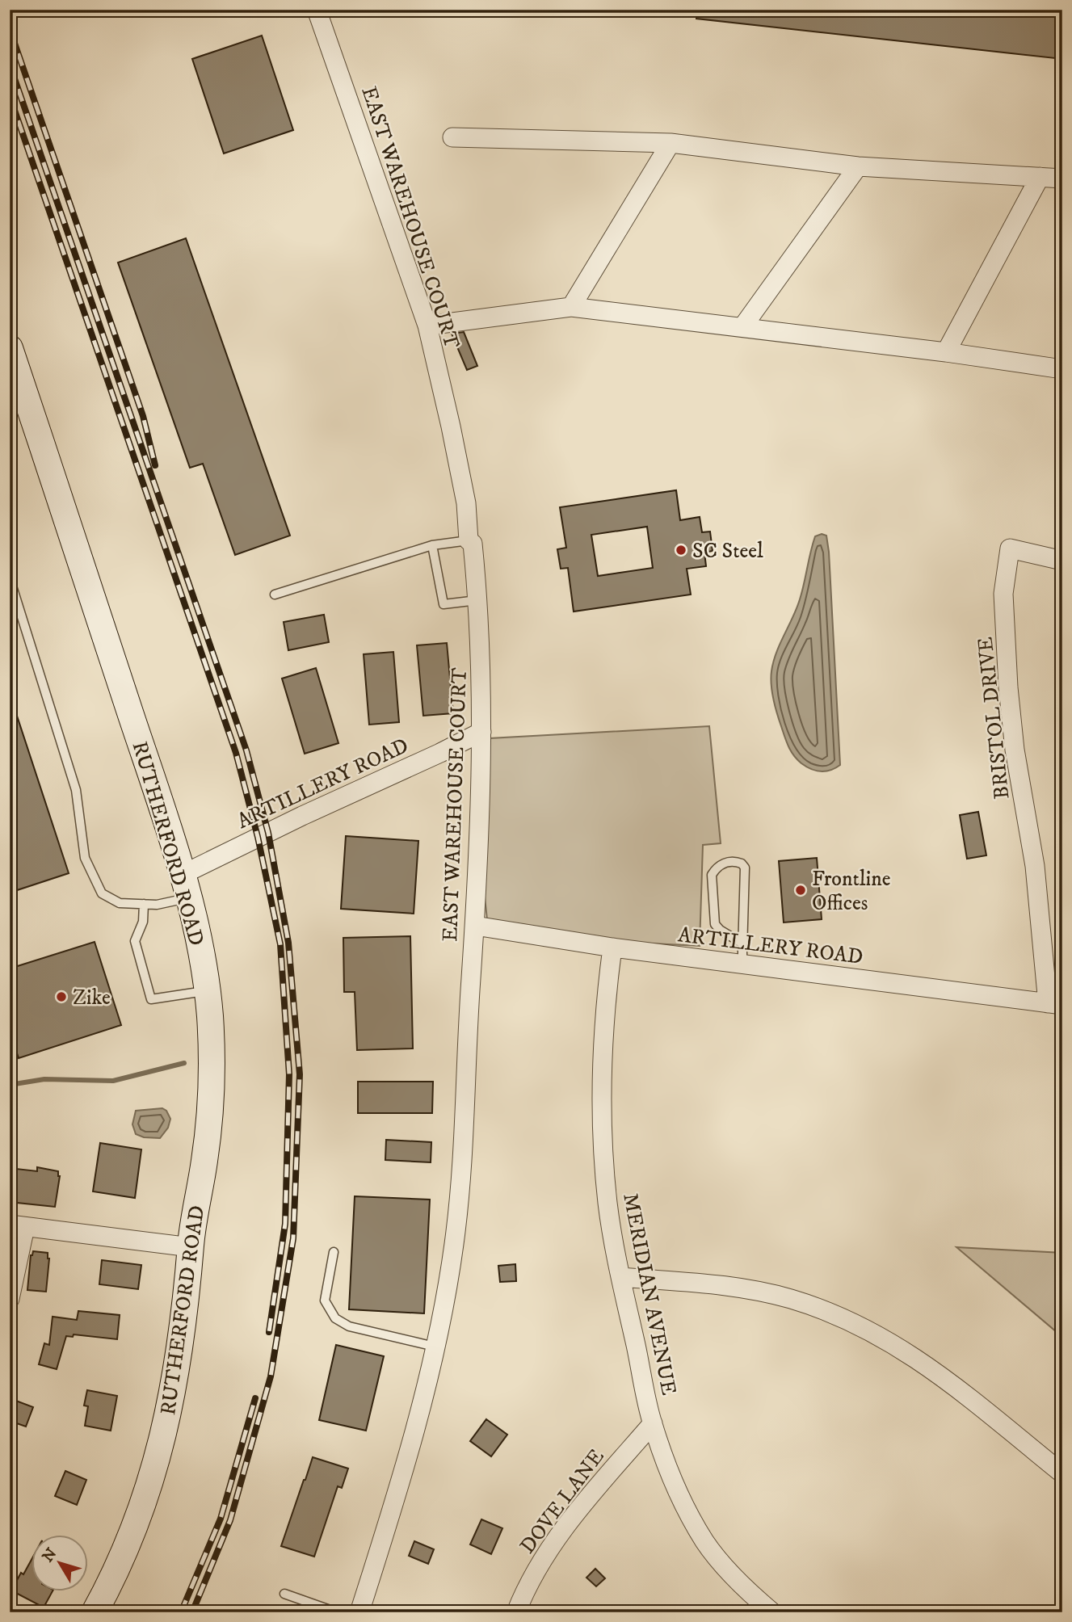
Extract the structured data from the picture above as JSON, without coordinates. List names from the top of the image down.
{
  "streets": {
    "street": [
      "EAST WAREHOUSE COURT",
      "BRISTOL DRIVE",
      "ARTILLERY ROAD",
      "RUTHERFORD ROAD",
      "MERIDIAN AVENUE",
      "DOVE LANE"
    ]
  },
  "crossings": [
    ["EAST WAREHOUSE COURT", "ARTILLERY ROAD"],
    ["BRISTOL DRIVE", "ARTILLERY ROAD"],
    ["ARTILLERY ROAD", "RUTHERFORD ROAD"],
    ["ARTILLERY ROAD", "MERIDIAN AVENUE"],
    ["MERIDIAN AVENUE", "DOVE LANE"]
  ],
  "places": ["SC Steel", "Frontline Offices", "Zike"],
  "north": "top left"
}
